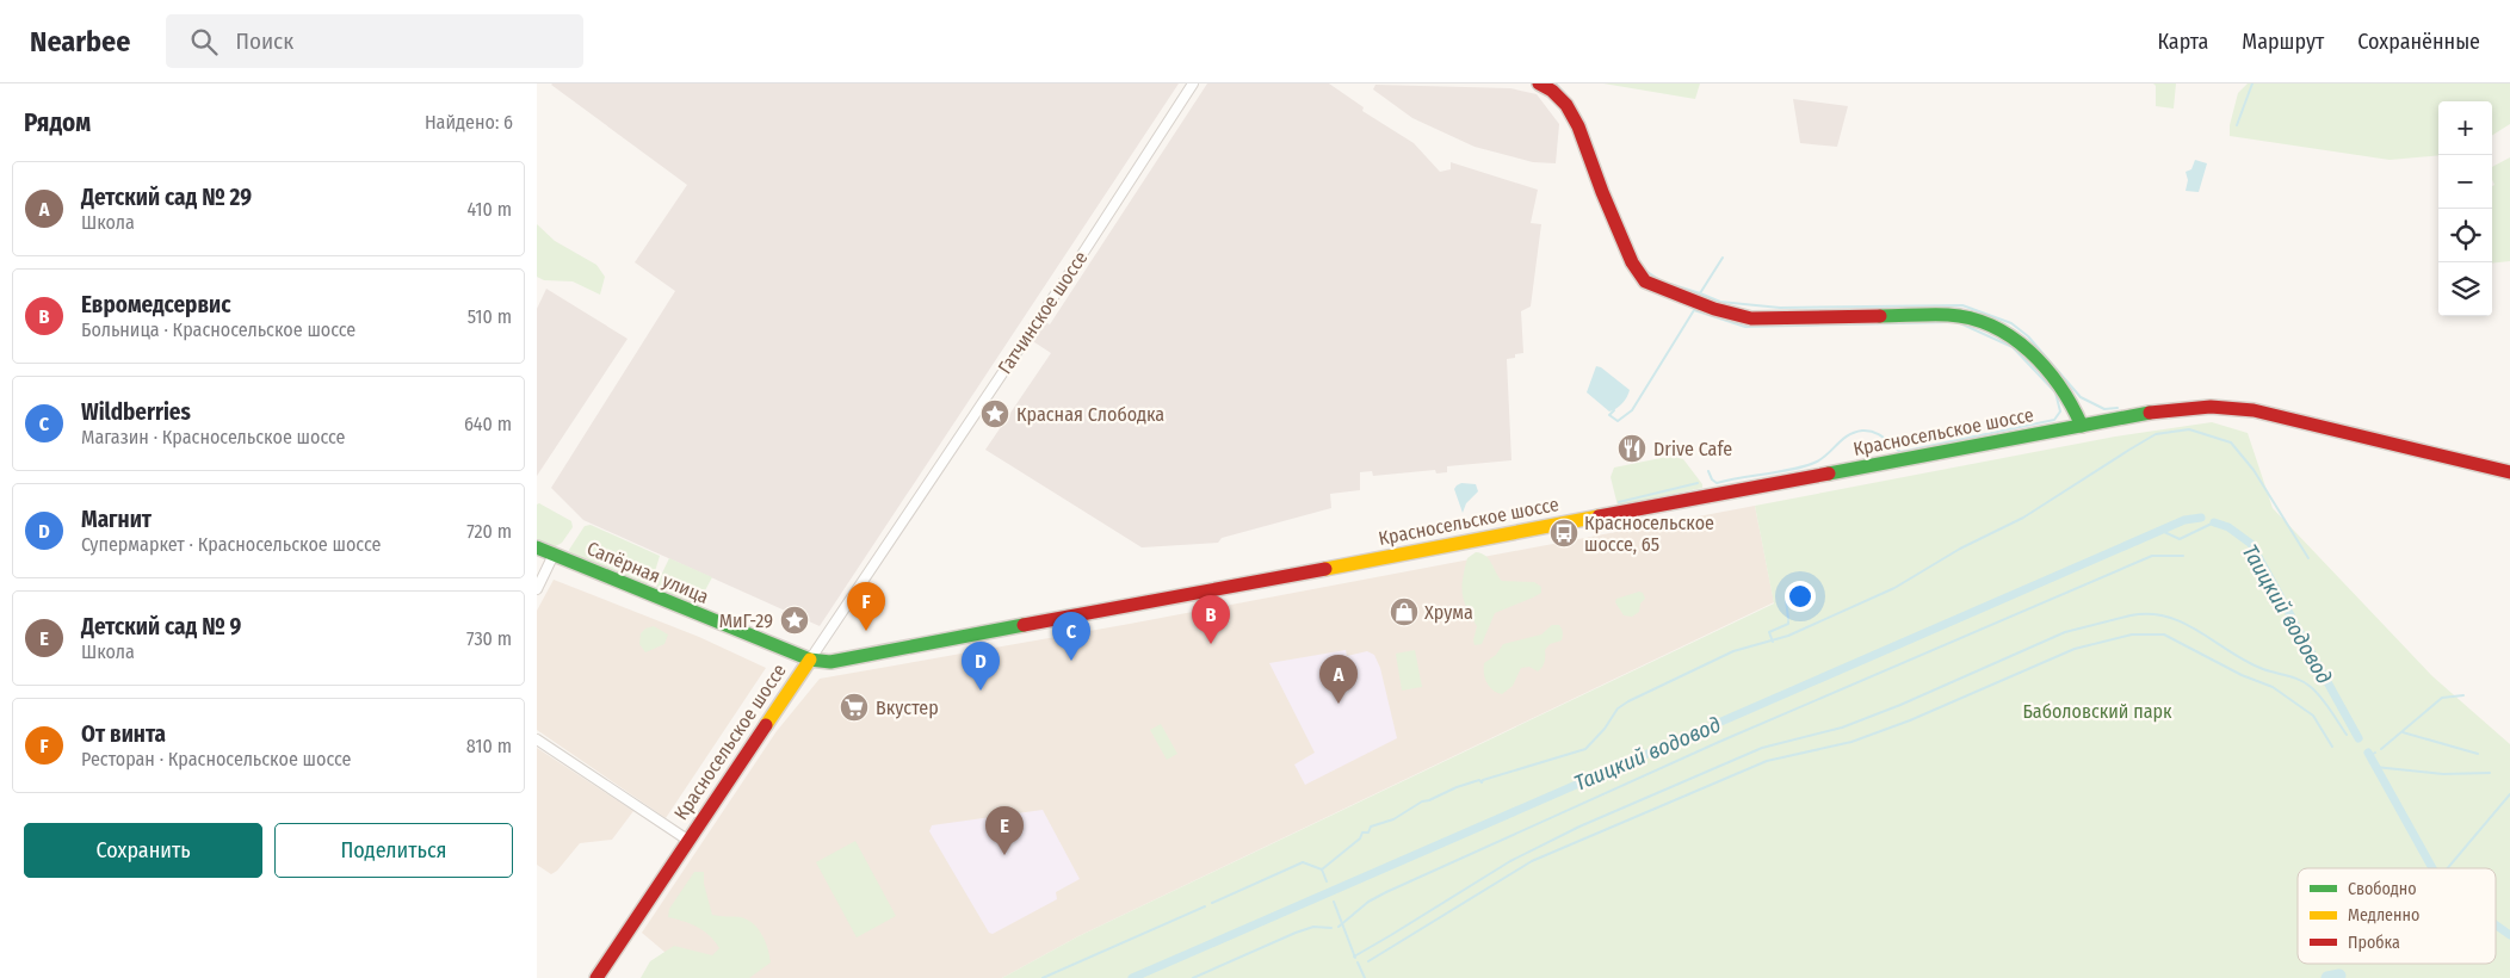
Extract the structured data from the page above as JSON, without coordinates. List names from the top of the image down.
{
  "streets": {
    "main road": ["Красносельское шоссе", "Сапёрная улица"],
    "street": ["Гатчинское шоссе"]
  },
  "crossings": [
    ["Гатчинское шоссе", "Красносельское шоссе"],
    ["Гатчинское шоссе", "Сапёрная улица"],
    ["Красносельское шоссе", "Сапёрная улица"]
  ],
  "water": ["Таицкий водовод"],
  "parks": ["Баболовский парк"],
  "places": {
    "place": ["Красная Слободка", "МиГ-29"],
    "restaurant": ["Drive Cafe"],
    "bus stop": ["Красносельское шоссе, 65"],
    "shop": ["Хрума"],
    "supermarket": ["Вкустер"]
  },
  "legend": ["Свободно", "Медленно", "Пробка"],
  "page": {
    "header": "Nearbee",
    "search": "Поиск",
    "nav": ["Карта", "Маршрут", "Сохранённые"],
    "heading": ["Рядом", "Найдено: 6"],
    "map_buttons": ["+", "−"],
    "list": [
      {
        "mark": "A",
        "name": "Детский сад № 29",
        "note": "Школа",
        "value": "410 m"
      },
      {
        "mark": "B",
        "name": "Евромедсервис",
        "note": "Больница · Красносельское шоссе",
        "value": "510 m"
      },
      {
        "mark": "C",
        "name": "Wildberries",
        "note": "Магазин · Красносельское шоссе",
        "value": "640 m"
      },
      {
        "mark": "D",
        "name": "Магнит",
        "note": "Супермаркет · Красносельское шоссе",
        "value": "720 m"
      },
      {
        "mark": "E",
        "name": "Детский сад № 9",
        "note": "Школа",
        "value": "730 m"
      },
      {
        "mark": "F",
        "name": "От винта",
        "note": "Ресторан · Красносельское шоссе",
        "value": "810 m"
      }
    ],
    "pins": [
      "F",
      "B",
      "C",
      "D",
      "A",
      "E"
    ],
    "buttons": ["Сохранить", "Поделиться"]
  }
}
